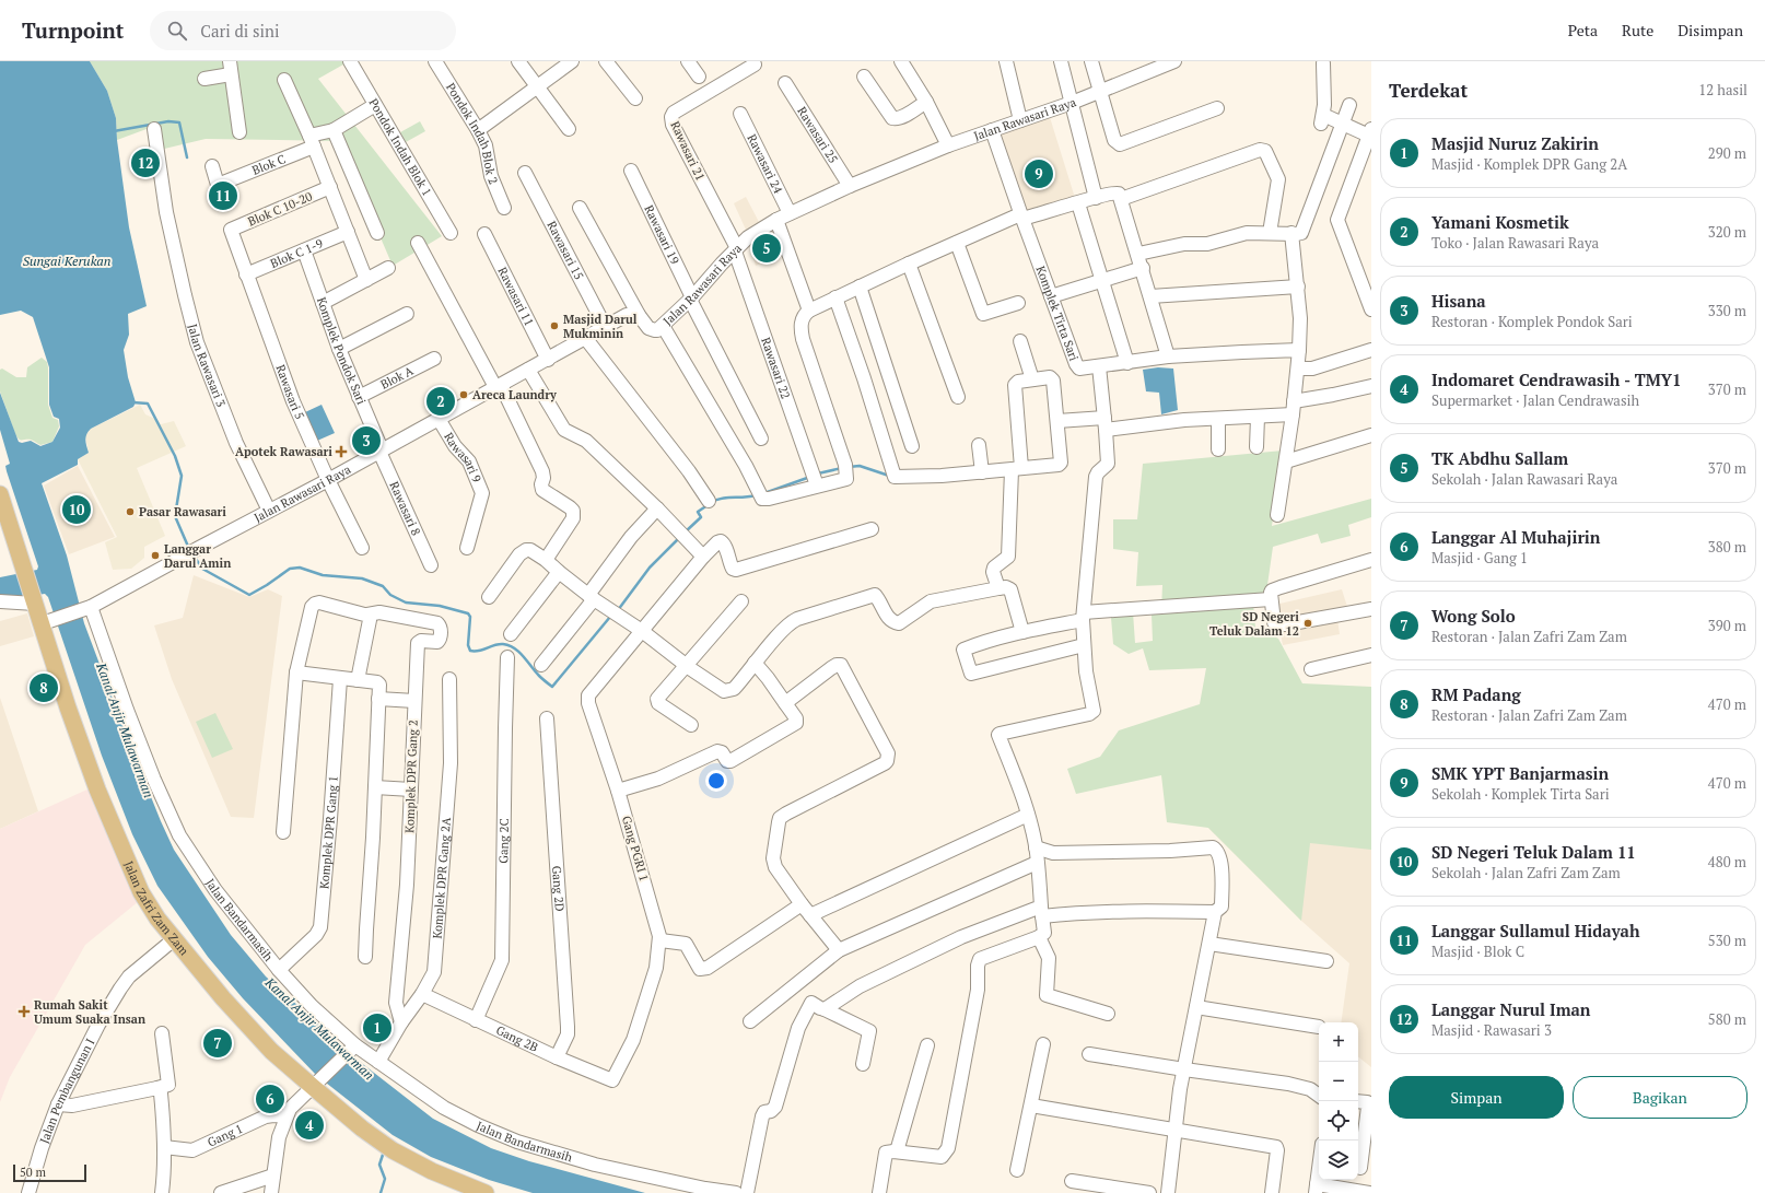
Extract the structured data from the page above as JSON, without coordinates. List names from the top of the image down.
{
  "streets": {
    "main road": ["Jalan Zafri Zam Zam"],
    "street": [
      "Jalan Rawasari Raya",
      "Pondok Indah Blok 2",
      "Rawasari 25",
      "Pondok Indah Blok 1",
      "Rawasari 21",
      "Blok C",
      "Rawasari 24",
      "Blok C 10-20",
      "Rawasari 19",
      "Rawasari 15",
      "Blok C 1-9",
      "Rawasari 11",
      "Komplek Tirta Sari",
      "Komplek Pondok Sari",
      "Jalan Rawasari 3",
      "Rawasari 22",
      "Blok A",
      "Rawasari 5",
      "Rawasari 9",
      "Rawasari 8",
      "Komplek DPR Gang 2",
      "Komplek DPR Gang 1",
      "Gang 2C",
      "Gang PGRI 1",
      "Komplek DPR Gang 2A",
      "Gang 2D",
      "Jalan Bandarmasih",
      "Gang 2B",
      "Jalan Pembangunan I",
      "Gang 1"
    ]
  },
  "crossings": [
    ["Jalan Rawasari Raya", "Rawasari 25"],
    ["Jalan Rawasari Raya", "Rawasari 21"],
    ["Jalan Rawasari Raya", "Rawasari 24"],
    ["Jalan Rawasari Raya", "Rawasari 19"],
    ["Jalan Rawasari Raya", "Rawasari 15"],
    ["Jalan Rawasari Raya", "Rawasari 11"],
    ["Jalan Rawasari Raya", "Komplek Tirta Sari"],
    ["Jalan Rawasari Raya", "Komplek Pondok Sari"],
    ["Jalan Rawasari Raya", "Jalan Rawasari 3"],
    ["Jalan Rawasari Raya", "Rawasari 22"],
    ["Jalan Rawasari Raya", "Rawasari 5"],
    ["Jalan Rawasari Raya", "Rawasari 9"],
    ["Jalan Rawasari Raya", "Rawasari 8"],
    ["Jalan Rawasari Raya", "Jalan Zafri Zam Zam"],
    ["Jalan Rawasari Raya", "Jalan Bandarmasih"],
    ["Rawasari 21", "Rawasari 22"],
    ["Blok C 10-20", "Rawasari 5"],
    ["Blok C 1-9", "Komplek Pondok Sari"],
    ["Blok C 1-9", "Rawasari 5"],
    ["Komplek Pondok Sari", "Blok A"],
    ["Komplek Pondok Sari", "Rawasari 8"],
    ["Komplek DPR Gang 2", "Komplek DPR Gang 2A"],
    ["Komplek DPR Gang 1", "Jalan Bandarmasih"],
    ["Gang 2C", "Gang 2B"],
    ["Gang PGRI 1", "Gang 2B"],
    ["Komplek DPR Gang 2A", "Jalan Bandarmasih"],
    ["Komplek DPR Gang 2A", "Gang 2B"],
    ["Gang 2D", "Gang 2B"],
    ["Jalan Zafri Zam Zam", "Jalan Pembangunan I"]
  ],
  "water": ["Sungai Kerukan", "Kanal Anjir Mulawarman"],
  "places": {
    "other": [
      "Masjid Darul Mukminin",
      "Areca Laundry",
      "Pasar Rawasari",
      "Langgar Darul Amin",
      "SD Negeri Teluk Dalam 12"
    ],
    "health": ["Apotek Rawasari", "Rumah Sakit Umum Suaka Insan"]
  },
  "scale_bar": "50 m",
  "page": {
    "header": "Turnpoint",
    "search": "Cari di sini",
    "nav": ["Peta", "Rute", "Disimpan"],
    "heading": ["Terdekat", "12 hasil"],
    "list": [
      {
        "mark": "1",
        "name": "Masjid Nuruz Zakirin",
        "note": "Masjid · Komplek DPR Gang 2A",
        "value": "290 m"
      },
      {
        "mark": "2",
        "name": "Yamani Kosmetik",
        "note": "Toko · Jalan Rawasari Raya",
        "value": "320 m"
      },
      {
        "mark": "3",
        "name": "Hisana",
        "note": "Restoran · Komplek Pondok Sari",
        "value": "330 m"
      },
      {
        "mark": "4",
        "name": "Indomaret Cendrawasih - TMY1",
        "note": "Supermarket · Jalan Cendrawasih",
        "value": "370 m"
      },
      {
        "mark": "5",
        "name": "TK Abdhu Sallam",
        "note": "Sekolah · Jalan Rawasari Raya",
        "value": "370 m"
      },
      {
        "mark": "6",
        "name": "Langgar Al Muhajirin",
        "note": "Masjid · Gang 1",
        "value": "380 m"
      },
      {
        "mark": "7",
        "name": "Wong Solo",
        "note": "Restoran · Jalan Zafri Zam Zam",
        "value": "390 m"
      },
      {
        "mark": "8",
        "name": "RM Padang",
        "note": "Restoran · Jalan Zafri Zam Zam",
        "value": "470 m"
      },
      {
        "mark": "9",
        "name": "SMK YPT Banjarmasin",
        "note": "Sekolah · Komplek Tirta Sari",
        "value": "470 m"
      },
      {
        "mark": "10",
        "name": "SD Negeri Teluk Dalam 11",
        "note": "Sekolah · Jalan Zafri Zam Zam",
        "value": "480 m"
      },
      {
        "mark": "11",
        "name": "Langgar Sullamul Hidayah",
        "note": "Masjid · Blok C",
        "value": "530 m"
      },
      {
        "mark": "12",
        "name": "Langgar Nurul Iman",
        "note": "Masjid · Rawasari 3",
        "value": "580 m"
      }
    ],
    "pins": [
      "12",
      "9",
      "11",
      "5",
      "2",
      "3",
      "10",
      "8",
      "1",
      "7",
      "6",
      "4"
    ],
    "map_buttons": ["+", "−"],
    "buttons": ["Simpan", "Bagikan"],
    "scale": "50 m"
  }
}
